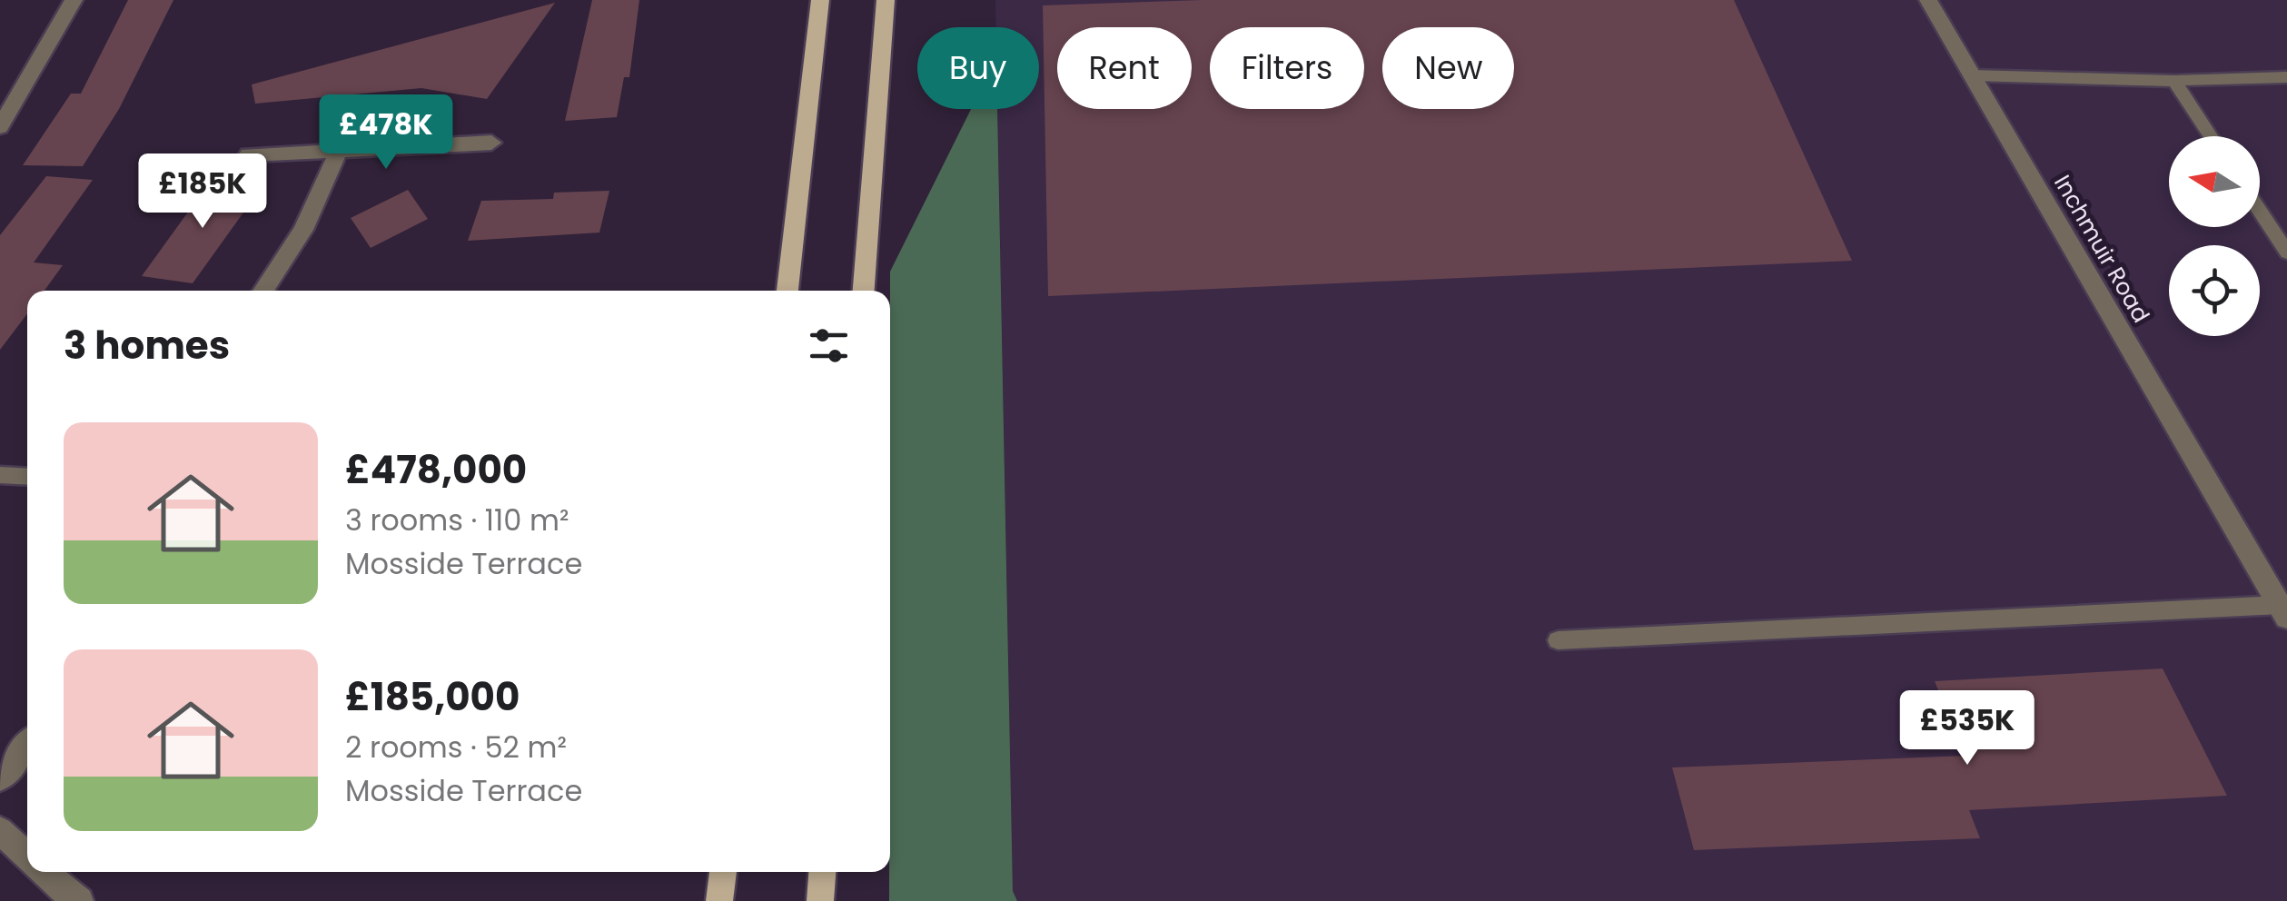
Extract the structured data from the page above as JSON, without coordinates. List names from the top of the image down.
{
  "streets": {
    "street": ["Inchmuir Road"]
  },
  "north": "left",
  "page": {
    "chip": [
      "Buy",
      "Rent",
      "Filters",
      "New"
    ],
    "price": ["£478K", "£185K", "£535K"],
    "heading": "3 homes",
    "list": [
      {
        "name": "£478,000",
        "note": "3 rooms · 110 m² · Mosside Terrace"
      },
      {
        "name": "£185,000",
        "note": "2 rooms · 52 m² · Mosside Terrace"
      }
    ]
  }
}
